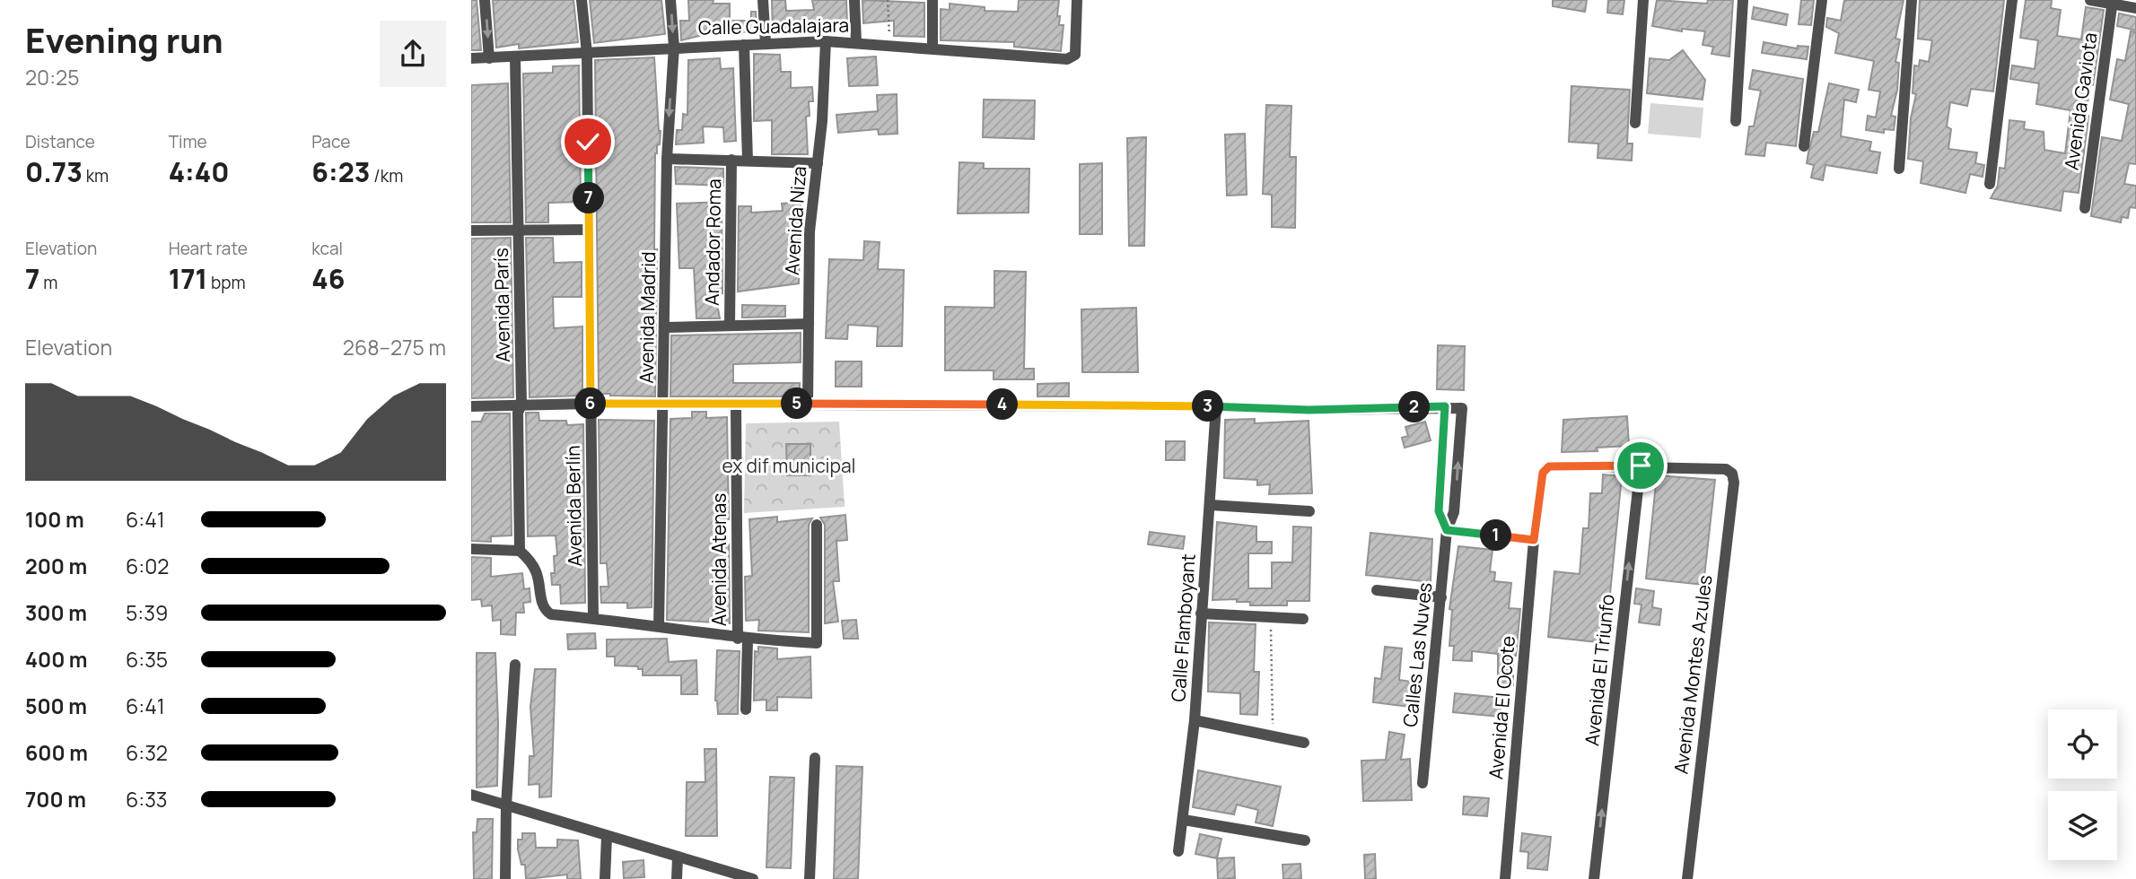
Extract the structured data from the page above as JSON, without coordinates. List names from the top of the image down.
{
  "streets": {
    "street": [
      "Calle Guadalajara",
      "Avenida Gaviota",
      "Avenida Niza",
      "Andador Roma",
      "Avenida París",
      "Avenida Madrid",
      "Avenida Berlín",
      "Avenida Atenas",
      "Calle Flamboyant",
      "Calles Las Nuves",
      "Avenida El Triunfo",
      "Avenida Montes Azules",
      "Avenida El Ocote"
    ]
  },
  "crossings": [
    ["Calle Guadalajara", "Avenida Niza"],
    ["Calle Guadalajara", "Avenida París"],
    ["Calle Guadalajara", "Avenida Madrid"],
    ["Calle Guadalajara", "Avenida Berlín"],
    ["Avenida El Triunfo", "Avenida Montes Azules"],
    ["Avenida El Triunfo", "Avenida El Ocote"],
    ["Avenida Montes Azules", "Avenida El Ocote"]
  ],
  "one_way": ["Avenida El Triunfo"],
  "parks": ["ex dif municipal"],
  "page": {
    "heading": ["Evening run", "20:25"],
    "stats": [
      ["Distance", "0.73 km"],
      ["Time", "4:40"],
      ["Pace", "6:23 /km"],
      ["Elevation", "7 m"],
      ["Heart rate", "171 bpm"],
      ["kcal", "46"]
    ],
    "pins": [
      "7",
      "5",
      "6",
      "4",
      "3",
      "2",
      "1"
    ],
    "chart": ["Elevation", "268–275 m"],
    "list": [
      {
        "name": "100 m",
        "note": "6:41"
      },
      {
        "name": "200 m",
        "note": "6:02"
      },
      {
        "name": "300 m",
        "note": "5:39"
      },
      {
        "name": "400 m",
        "note": "6:35"
      },
      {
        "name": "500 m",
        "note": "6:41"
      },
      {
        "name": "600 m",
        "note": "6:32"
      },
      {
        "name": "700 m",
        "note": "6:33"
      }
    ]
  }
}
